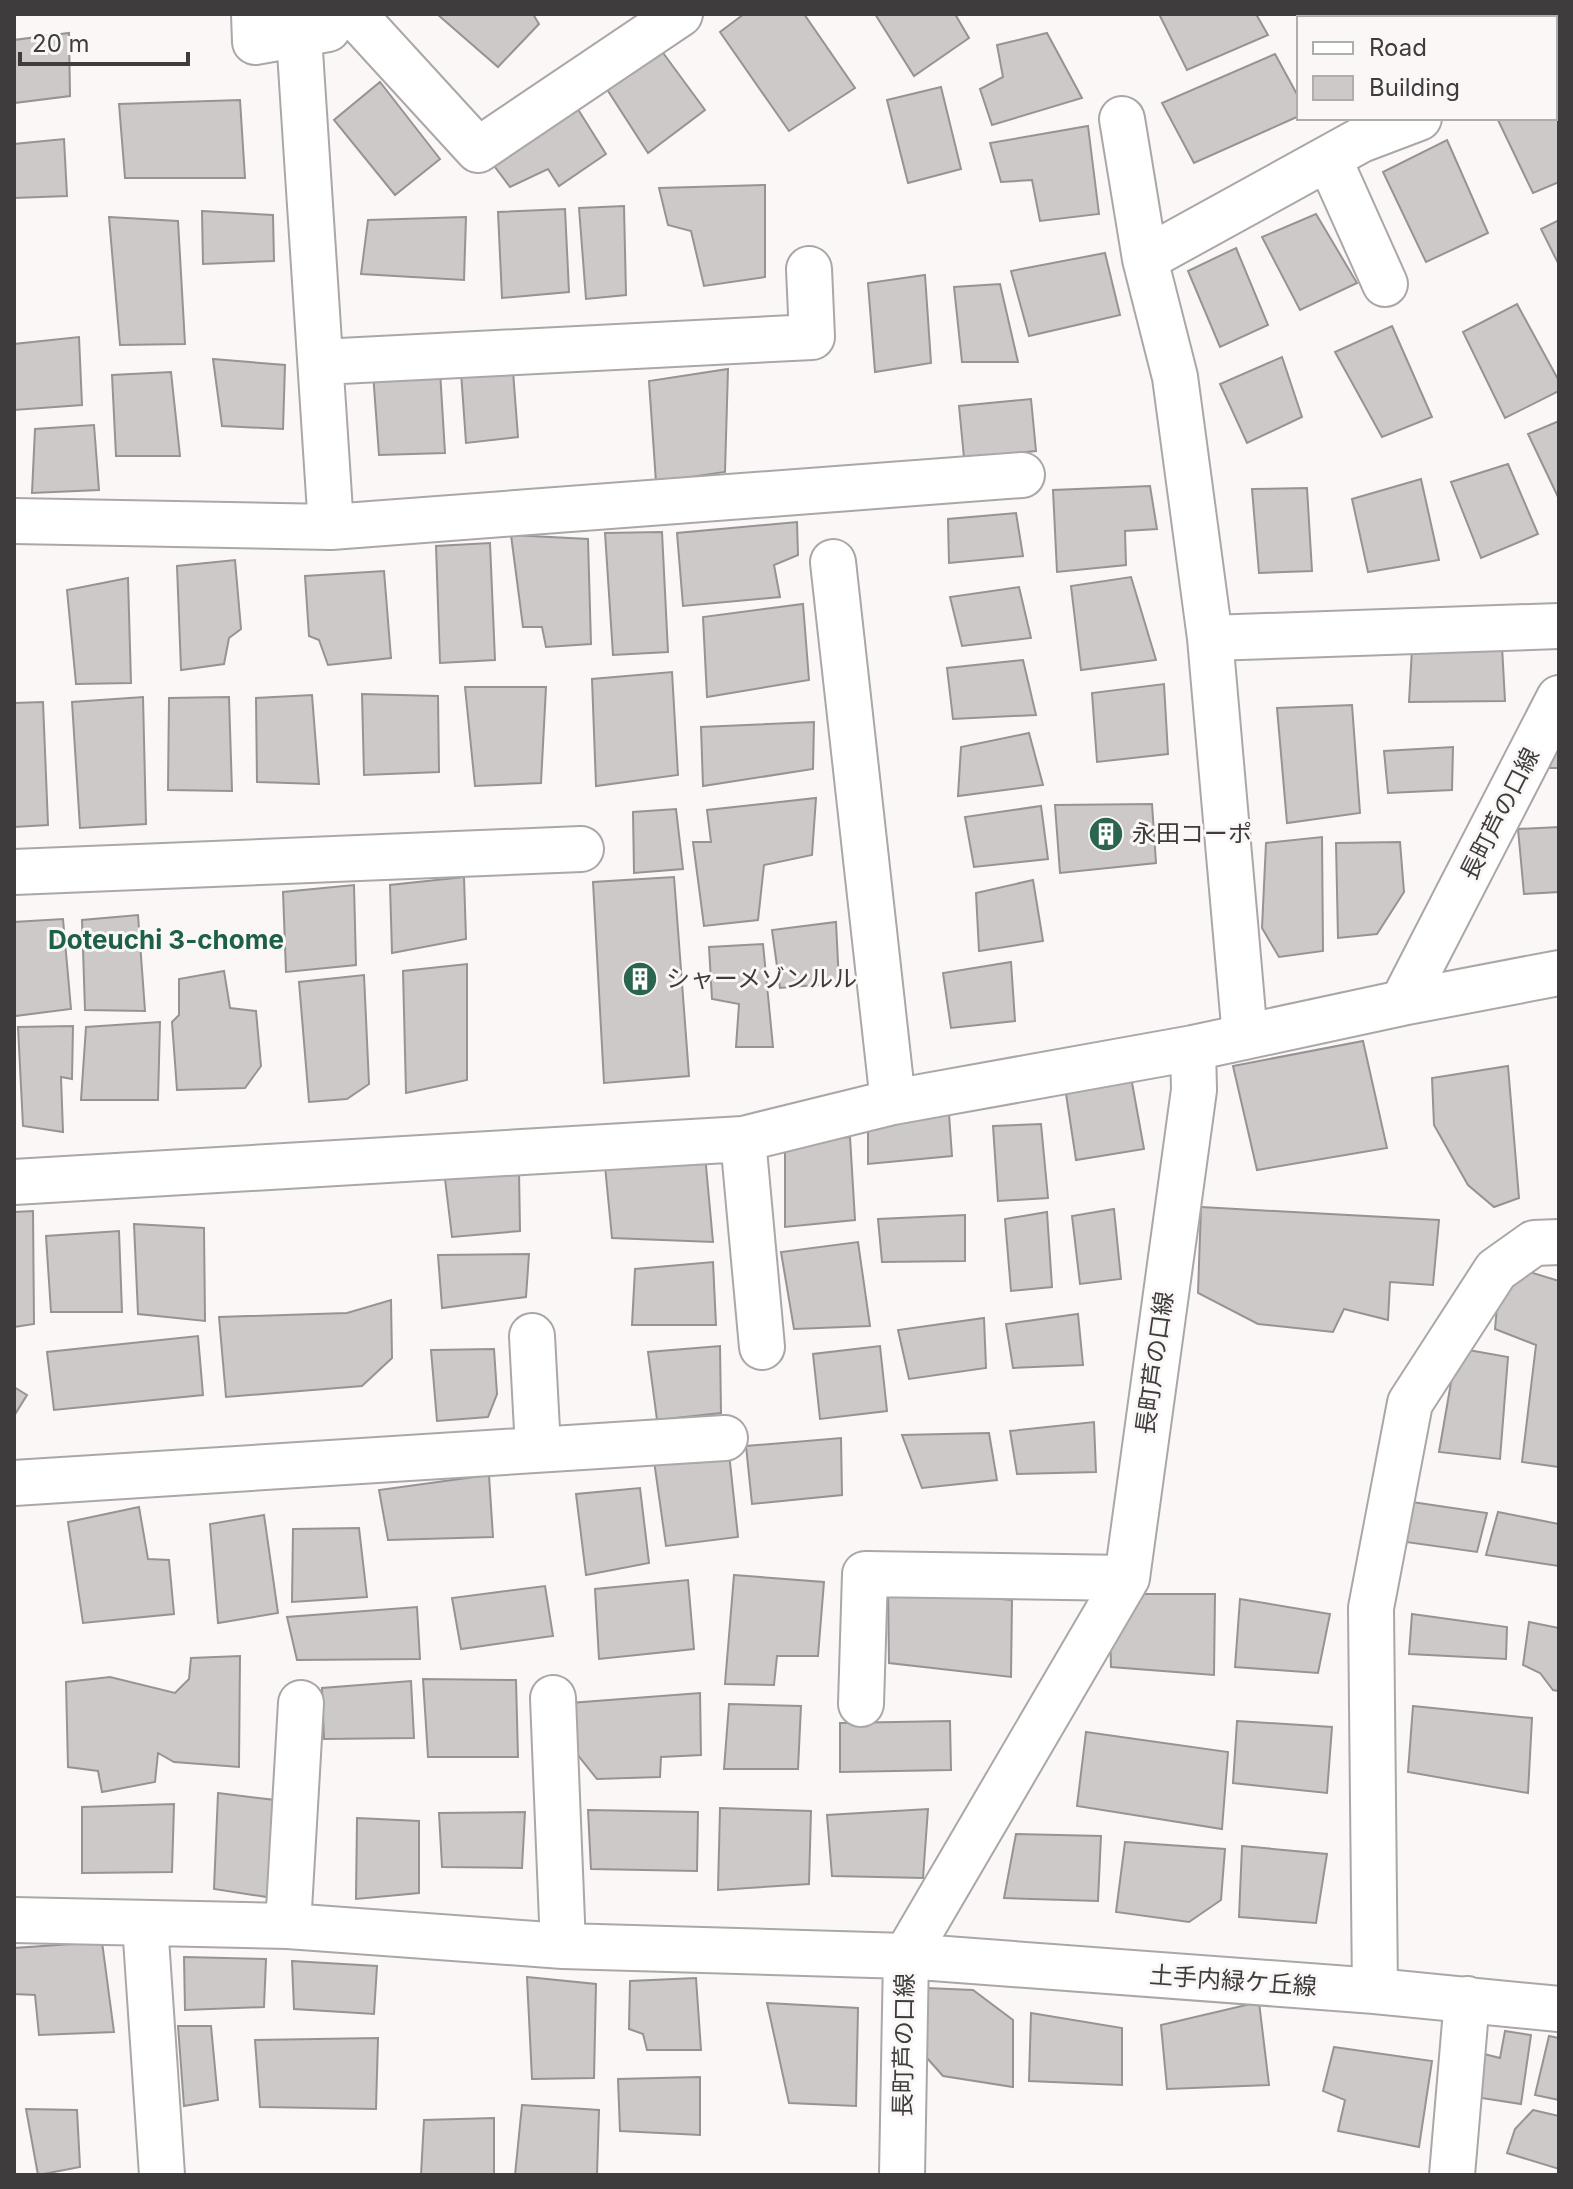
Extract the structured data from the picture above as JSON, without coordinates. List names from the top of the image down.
{
  "streets": {
    "street": ["長町芦の口線", "土手内緑ケ丘線"]
  },
  "crossings": [
    ["長町芦の口線", "土手内緑ケ丘線"]
  ],
  "districts": ["Doteuchi 3-chome"],
  "places": {
    "building": ["永田コーポ", "シャーメゾンルル"]
  },
  "legend": ["Road", "Building"],
  "scale_bar": "20 m"
}
